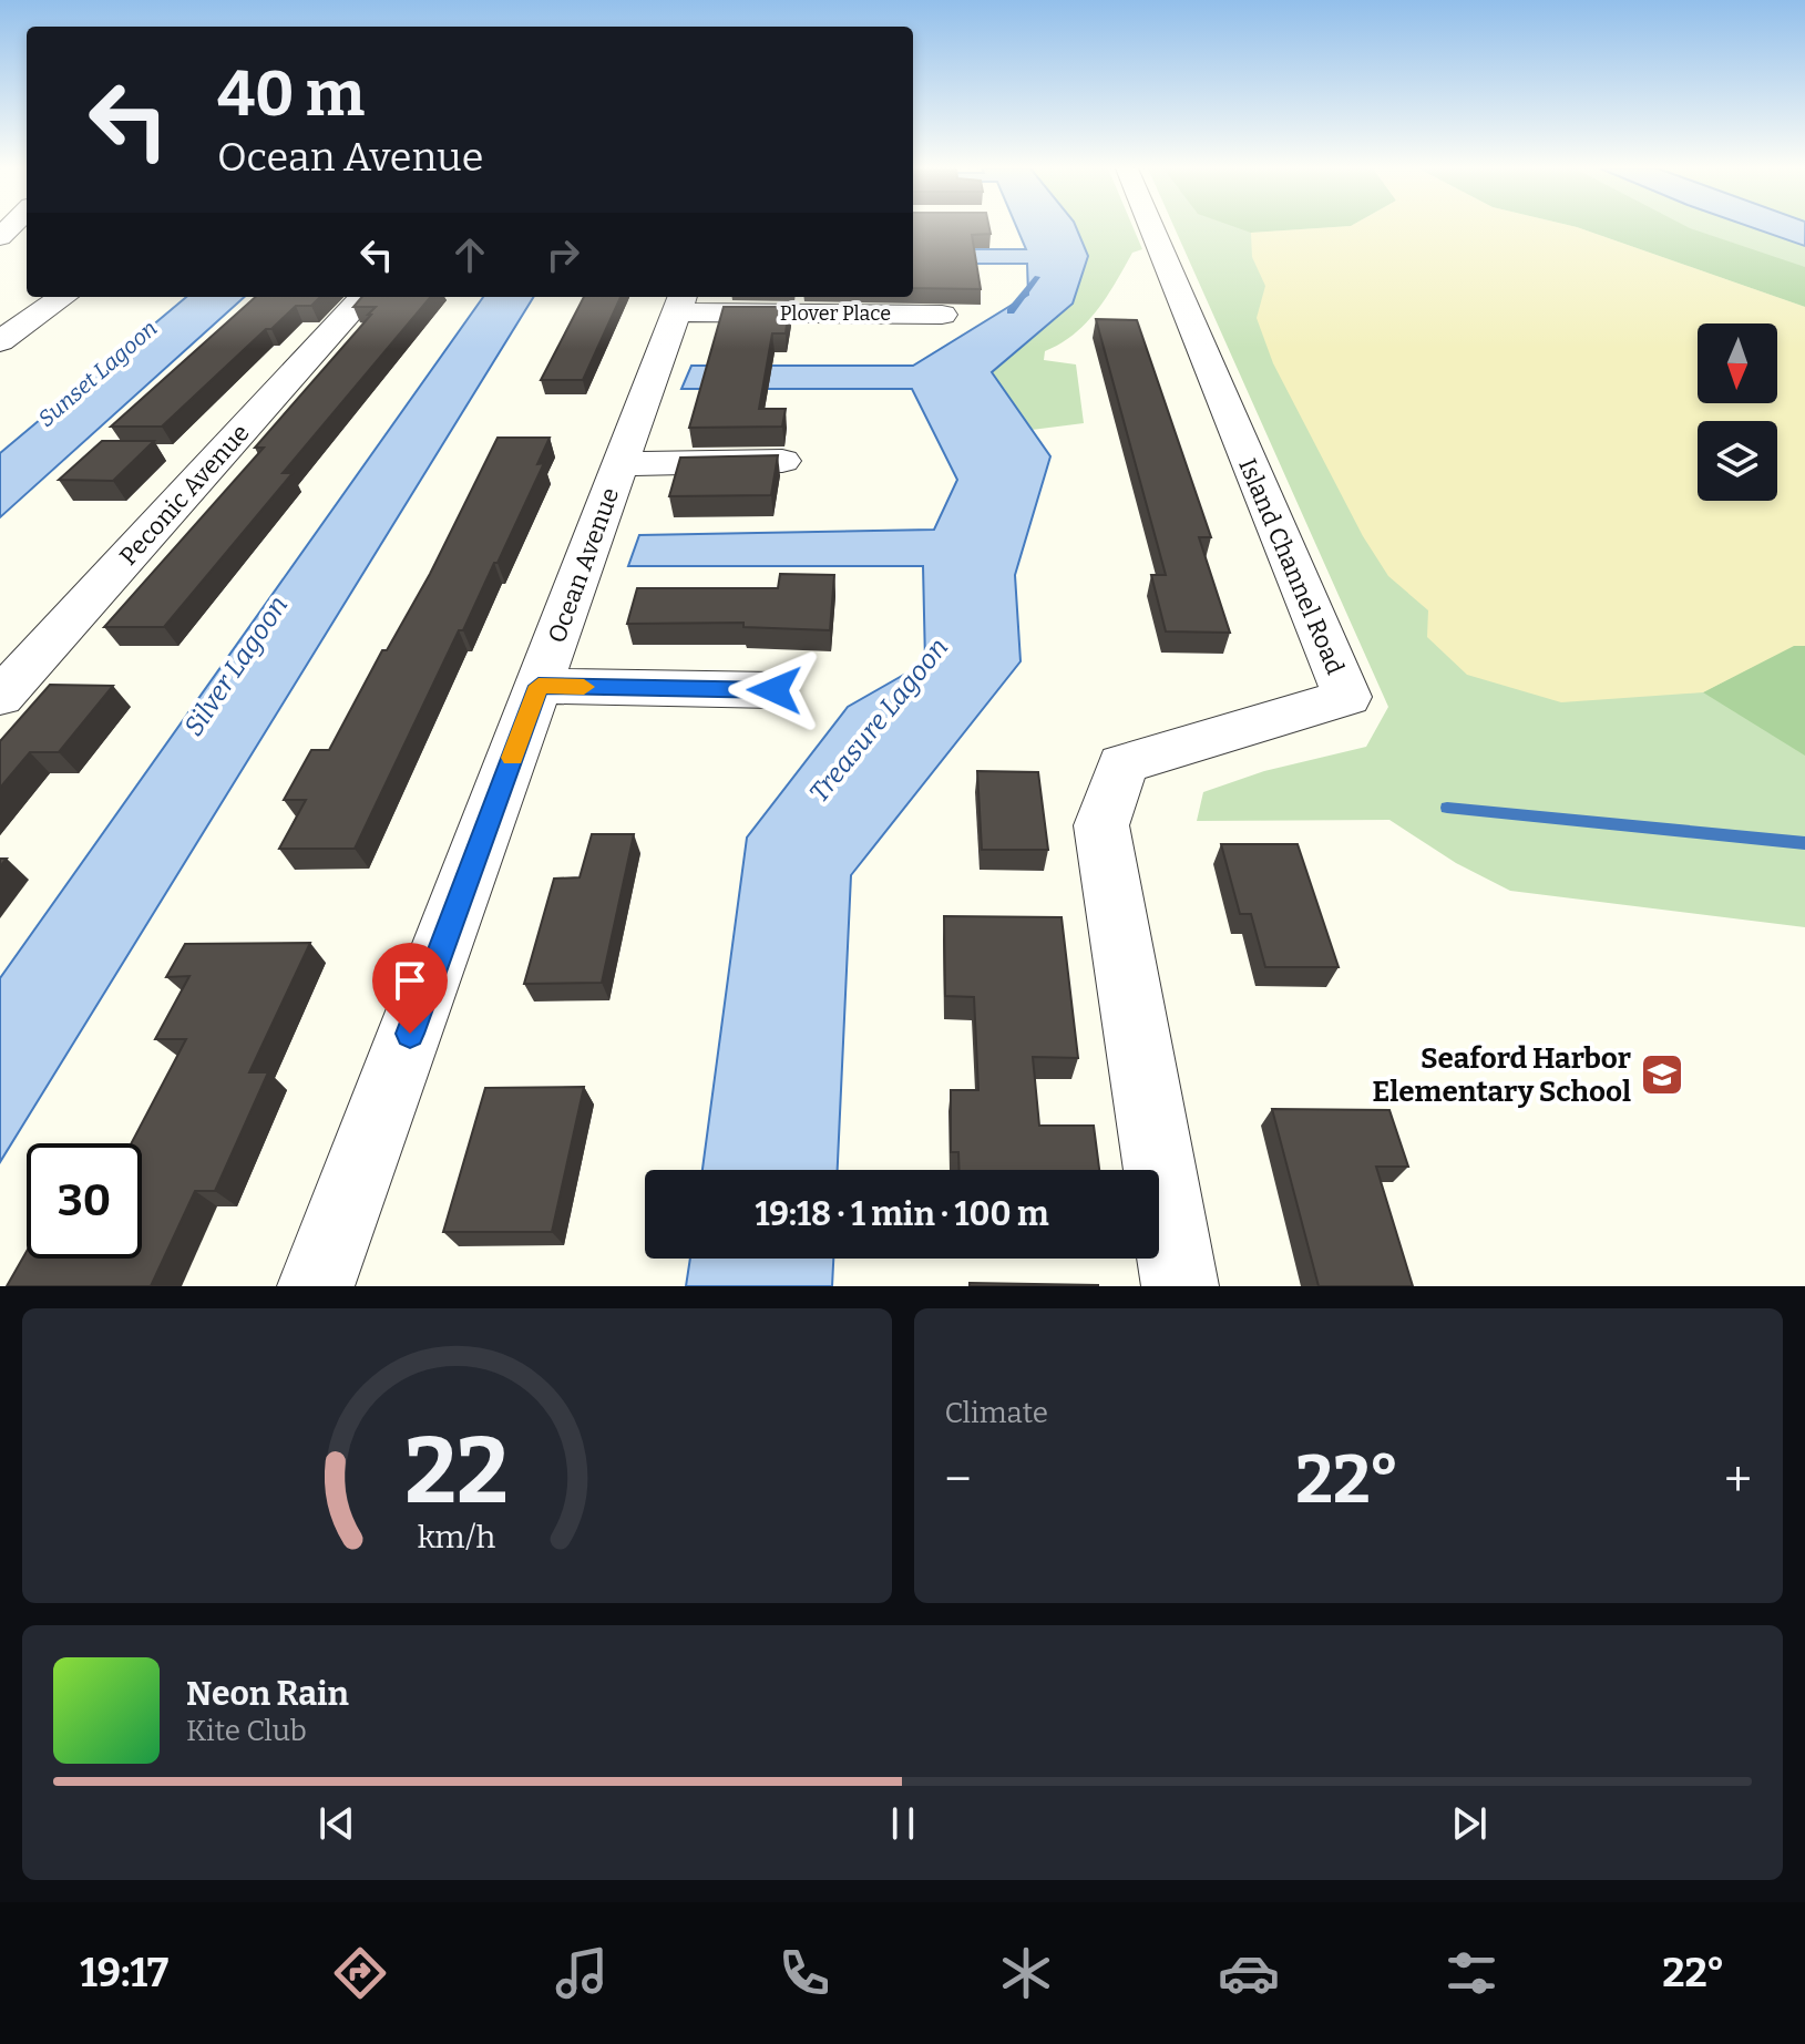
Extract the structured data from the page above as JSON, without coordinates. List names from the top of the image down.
{
  "streets": {
    "street": [
      "Plover Place",
      "Peconic Avenue",
      "Ocean Avenue",
      "Island Channel Road"
    ]
  },
  "crossings": [
    ["Plover Place", "Ocean Avenue"]
  ],
  "water": ["Sunset Lagoon", "Silver Lagoon", "Treasure Lagoon"],
  "places": {
    "school or university": ["Seaford Harbor Elementary School"]
  },
  "north": "bottom",
  "page": {
    "turn": ["40 m", "Ocean Avenue"],
    "limit": "30",
    "trip": "19:18 · 1 min · 100 m",
    "tile": "Climate",
    "heat": ["−", "22°", "+"],
    "song": ["Neon Rain", "Kite Club"],
    "tabs": ["19:17", "22°"],
    "gauge": ["22", "km/h"]
  }
}
